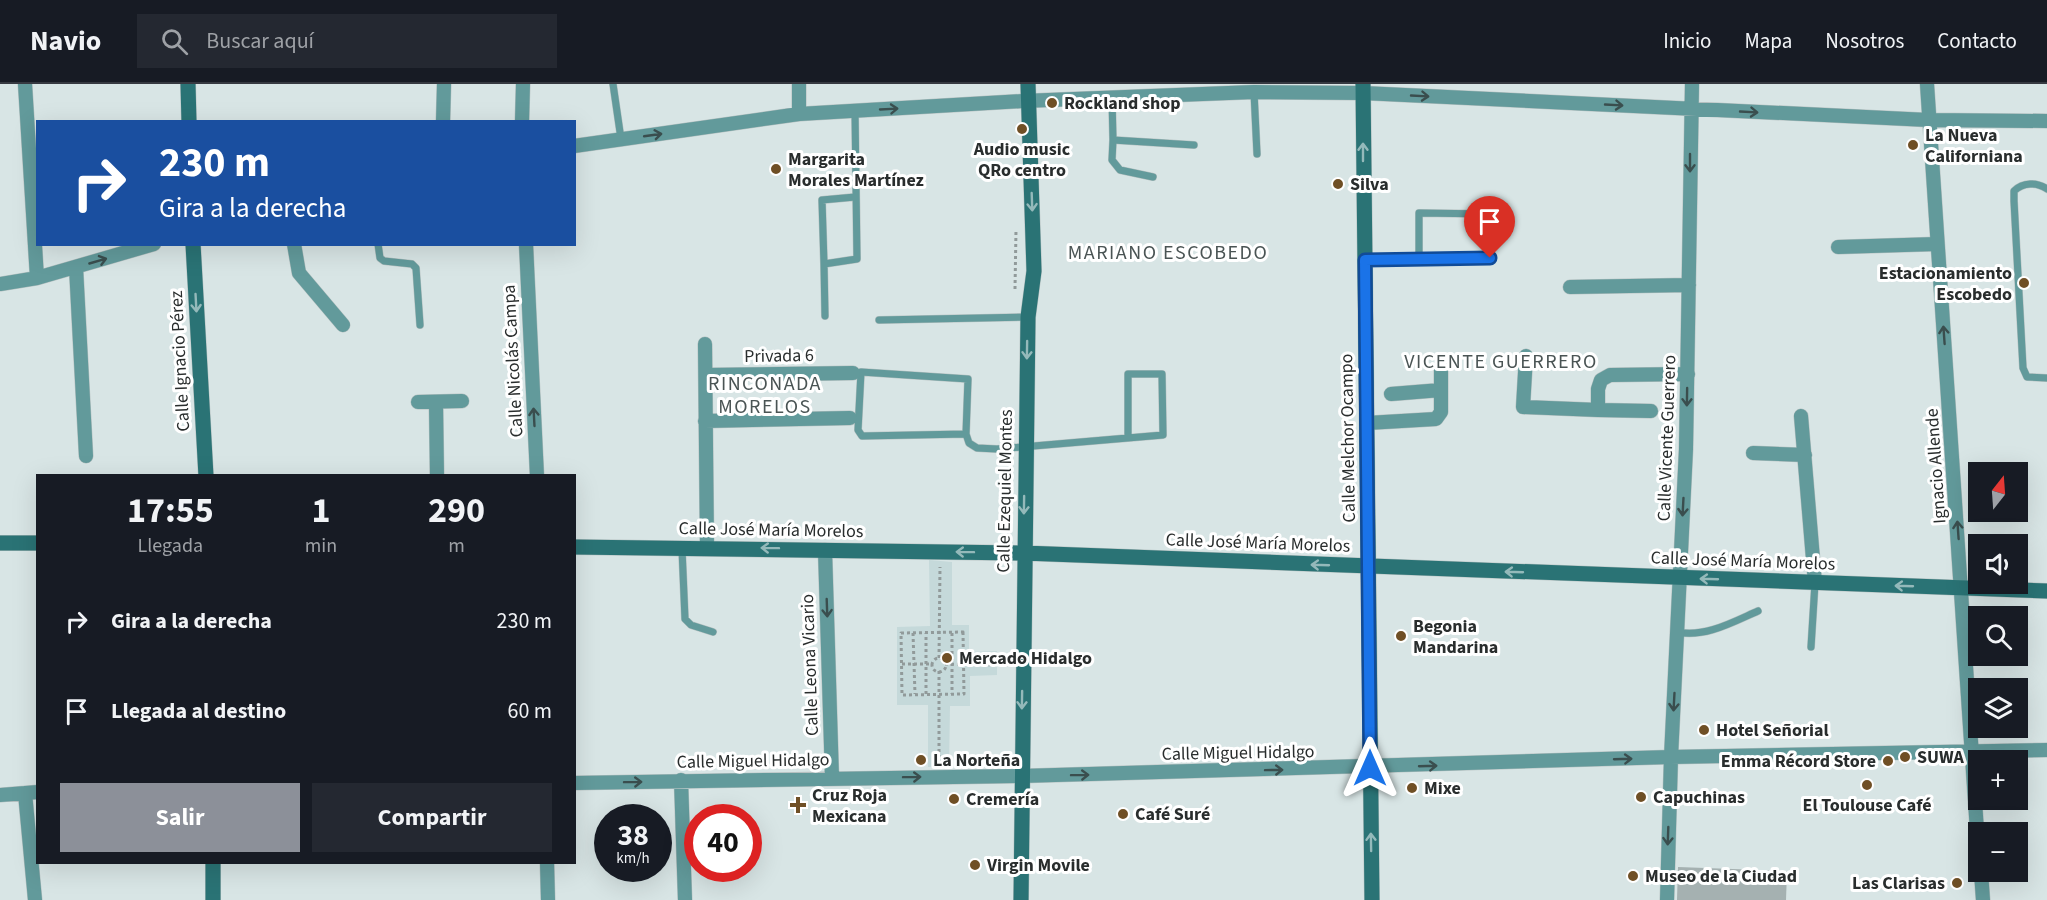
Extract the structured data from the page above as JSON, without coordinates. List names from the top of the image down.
{
  "streets": {
    "street": [
      "Privada 6",
      "Calle Ignacio Pérez",
      "Calle Nicolás Campa",
      "Calle Melchor Ocampo",
      "Calle Vicente Guerrero",
      "Ignacio Allende",
      "Calle Ezequiel Montes",
      "Calle José María Morelos",
      "Calle Leona Vicario",
      "Calle Miguel Hidalgo"
    ]
  },
  "crossings": [
    ["Calle Melchor Ocampo", "Calle José María Morelos"],
    ["Calle Melchor Ocampo", "Calle Miguel Hidalgo"],
    ["Calle Vicente Guerrero", "Calle José María Morelos"],
    ["Calle Vicente Guerrero", "Calle Miguel Hidalgo"],
    ["Ignacio Allende", "Calle José María Morelos"],
    ["Calle Ezequiel Montes", "Calle José María Morelos"],
    ["Calle Ezequiel Montes", "Calle Miguel Hidalgo"],
    ["Calle José María Morelos", "Calle Leona Vicario"],
    ["Calle Leona Vicario", "Calle Miguel Hidalgo"]
  ],
  "one_way": [
    "Calle Melchor Ocampo",
    "Calle Vicente Guerrero",
    "Ignacio Allende",
    "Calle Ezequiel Montes",
    "Calle José María Morelos",
    "Calle Leona Vicario",
    "Calle Miguel Hidalgo"
  ],
  "districts": ["MARIANO ESCOBEDO", "VICENTE GUERRERO", "RINCONADA MORELOS"],
  "places": {
    "other": [
      "Rockland shop",
      "Audio music QRo centro",
      "La Nueva Californiana",
      "Margarita Morales Martínez",
      "Silva",
      "Estacionamiento Escobedo",
      "Begonia Mandarina",
      "Mercado Hidalgo",
      "Hotel Señorial",
      "SUWA",
      "La Norteña",
      "Emma Récord Store",
      "El Toulouse Café",
      "Mixe",
      "Capuchinas",
      "Cremería",
      "Café Suré",
      "Virgin Movile",
      "Museo de la Ciudad",
      "Las Clarisas"
    ],
    "health": ["Cruz Roja Mexicana"]
  },
  "north": "top",
  "page": {
    "header": "Navio",
    "search": "Buscar aquí",
    "nav": [
      "Inicio",
      "Mapa",
      "Nosotros",
      "Contacto"
    ],
    "turn": ["230 m", "Gira a la derecha"],
    "map_buttons": ["+", "−"],
    "eta": [
      "17:55",
      "Llegada",
      "1",
      "min",
      "290",
      "m"
    ],
    "list": [
      {
        "name": "Gira a la derecha",
        "value": "230 m"
      },
      {
        "name": "Llegada al destino",
        "value": "60 m"
      }
    ],
    "buttons": ["Salir", "Compartir"],
    "speed": "38 km/h",
    "limit": "40"
  }
}
